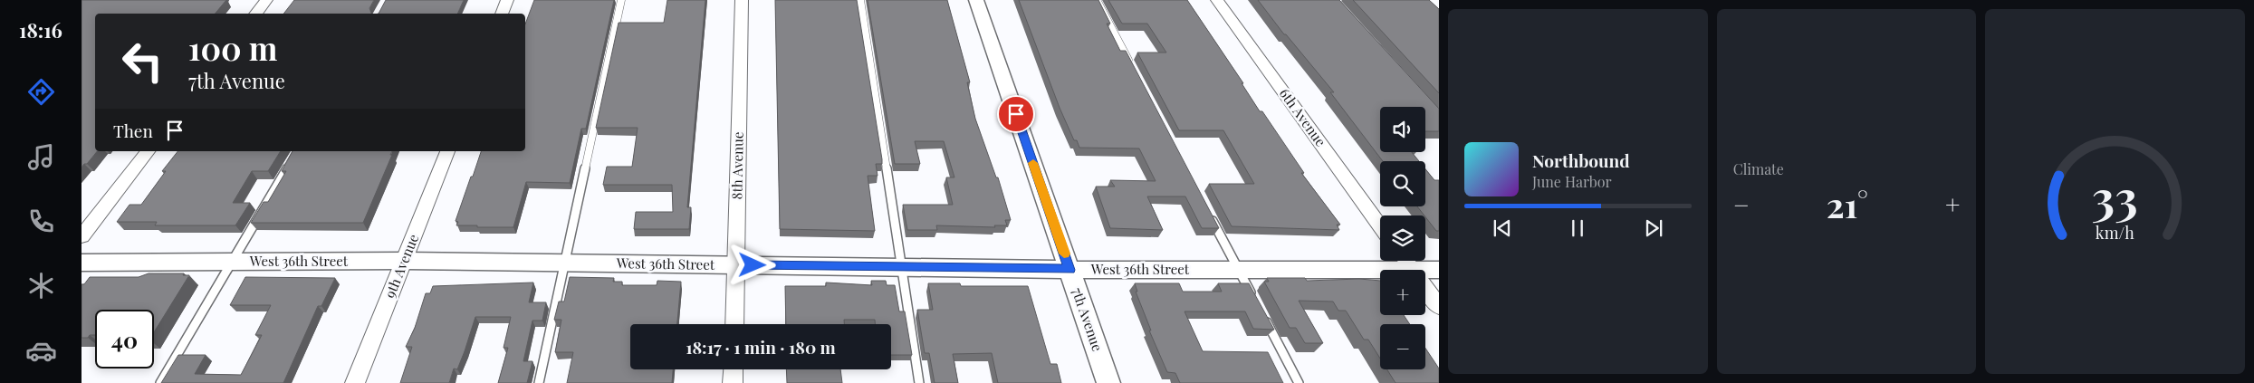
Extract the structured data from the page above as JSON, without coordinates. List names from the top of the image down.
{
  "streets": {
    "street": [
      "6th Avenue",
      "8th Avenue",
      "West 36th Street",
      "9th Avenue",
      "7th Avenue"
    ]
  },
  "crossings": [
    ["8th Avenue", "West 36th Street"],
    ["West 36th Street", "9th Avenue"],
    ["West 36th Street", "7th Avenue"]
  ],
  "page": {
    "tabs": "18:16",
    "tile": "Climate",
    "turn": ["100 m", "7th Avenue"],
    "map_buttons": ["+", "−"],
    "then": "Then",
    "song": ["Northbound", "June Harbor"],
    "heat": ["−", "21°", "+"],
    "limit": "40",
    "trip": "18:17 · 1 min · 180 m",
    "gauge": ["33", "km/h"]
  }
}
